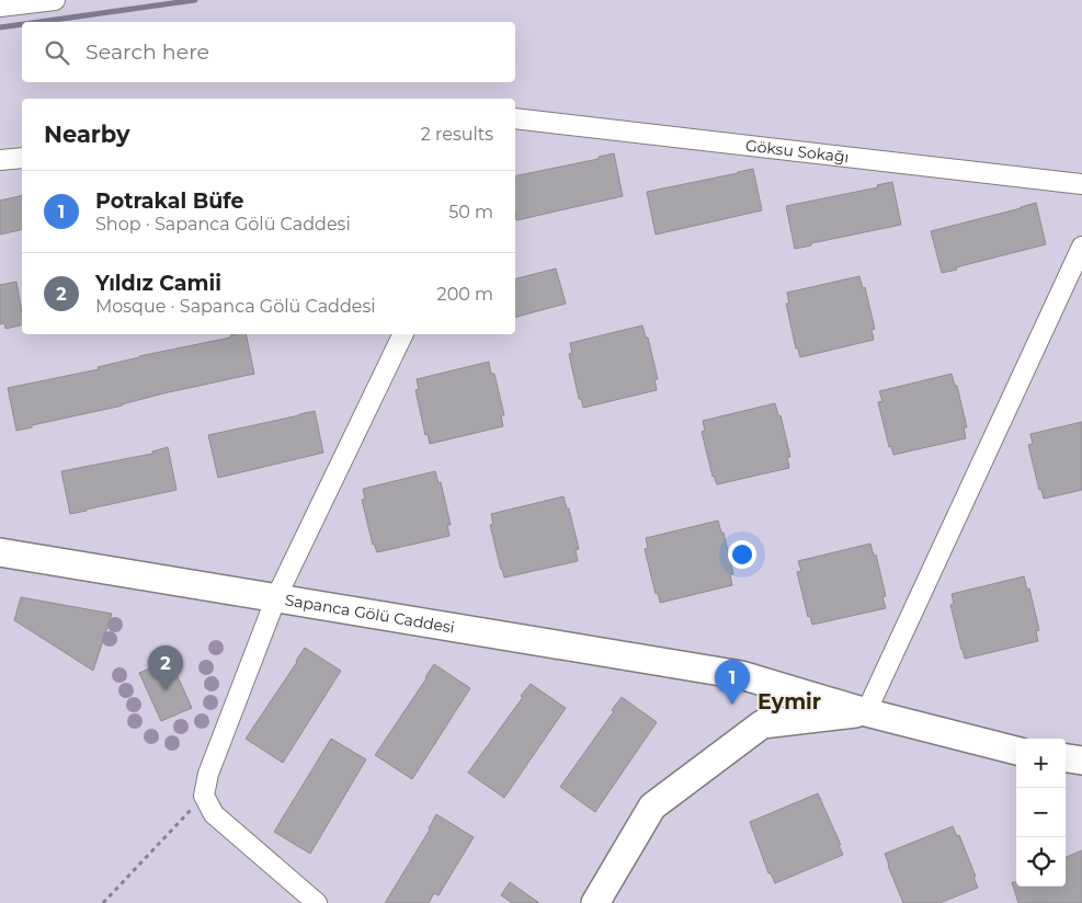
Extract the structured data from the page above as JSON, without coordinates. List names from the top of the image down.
{
  "streets": {
    "street": ["Göksu Sokağı", "Sapanca Gölü Caddesi"]
  },
  "districts": ["Eymir"],
  "page": {
    "search": "Search here",
    "heading": ["Nearby", "2 results"],
    "list": [
      {
        "mark": "1",
        "name": "Potrakal Büfe",
        "note": "Shop · Sapanca Gölü Caddesi",
        "value": "50 m"
      },
      {
        "mark": "2",
        "name": "Yıldız Camii",
        "note": "Mosque · Sapanca Gölü Caddesi",
        "value": "200 m"
      }
    ],
    "pins": ["2", "1"],
    "map_buttons": ["+", "−"]
  }
}
